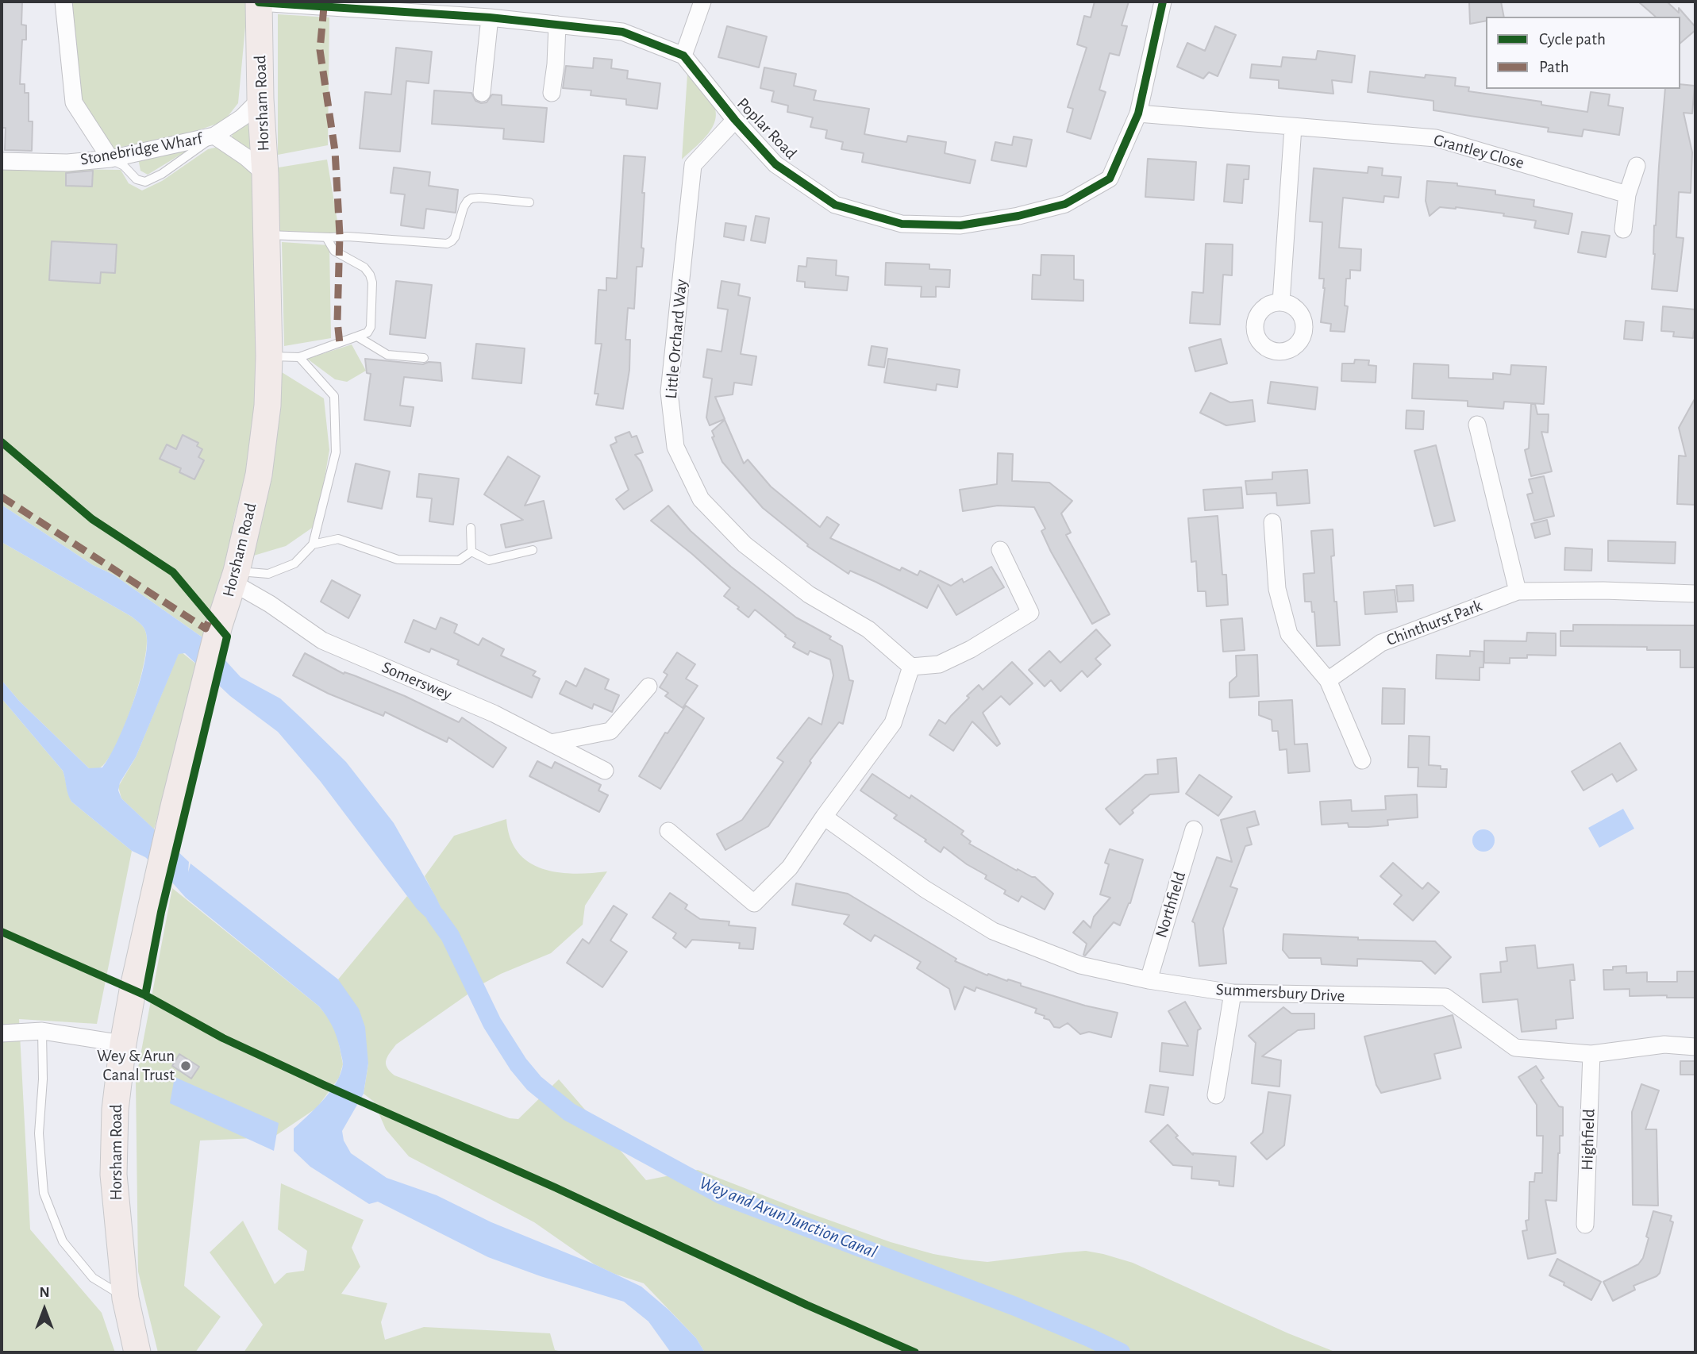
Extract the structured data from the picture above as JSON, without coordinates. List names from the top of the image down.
{
  "streets": {
    "main road": ["Horsham Road"],
    "street": [
      "Poplar Road",
      "Stonebridge Wharf",
      "Grantley Close",
      "Little Orchard Way",
      "Chinthurst Park",
      "Somerswey",
      "Northfield",
      "Summersbury Drive",
      "Highfield"
    ]
  },
  "crossings": [
    ["Horsham Road", "Poplar Road"],
    ["Horsham Road", "Stonebridge Wharf"],
    ["Horsham Road", "Somerswey"],
    ["Poplar Road", "Grantley Close"],
    ["Poplar Road", "Little Orchard Way"],
    ["Northfield", "Summersbury Drive"],
    ["Summersbury Drive", "Highfield"]
  ],
  "water": ["Wey and Arun Junction Canal"],
  "places": ["Wey & Arun Canal Trust"],
  "legend": ["Cycle path", "Path"],
  "north": "top"
}
